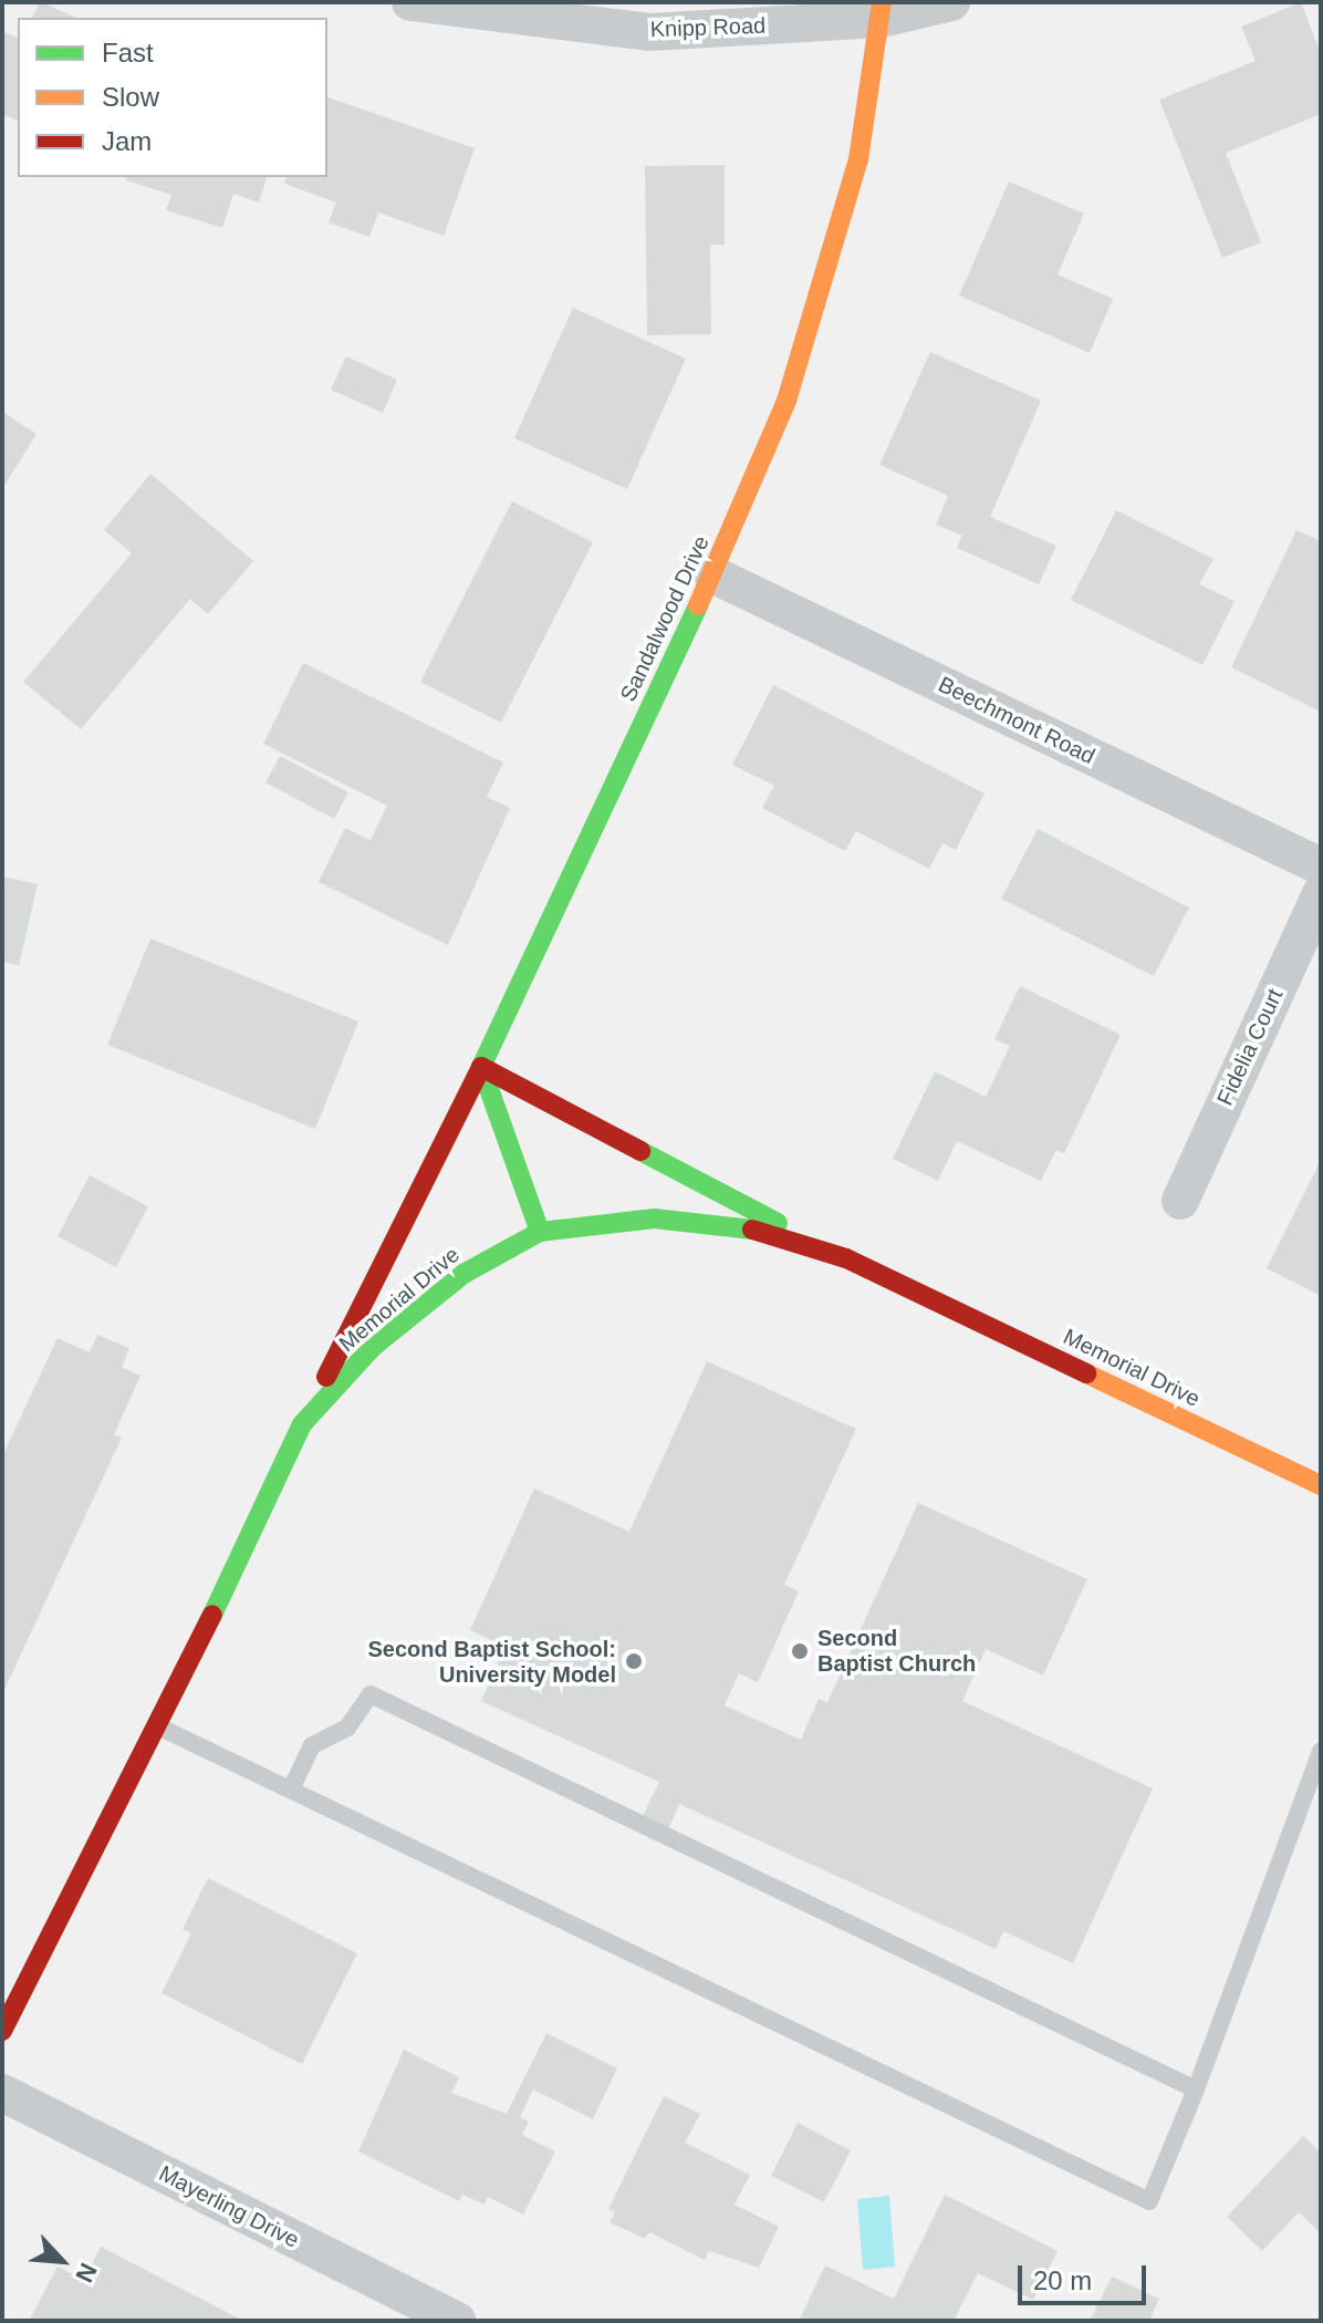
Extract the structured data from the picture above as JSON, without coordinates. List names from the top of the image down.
{
  "streets": {
    "street": [
      "Knipp Road",
      "Sandalwood Drive",
      "Beechmont Road",
      "Fidelia Court",
      "Memorial Drive",
      "Mayerling Drive"
    ]
  },
  "crossings": [
    ["Knipp Road", "Sandalwood Drive"],
    ["Sandalwood Drive", "Beechmont Road"],
    ["Sandalwood Drive", "Memorial Drive"]
  ],
  "places": ["Second Baptist Church", "Second Baptist School: University Model"],
  "legend": ["Fast", "Slow", "Jam"],
  "scale_bar": "20 m",
  "north": "bottom right"
}
